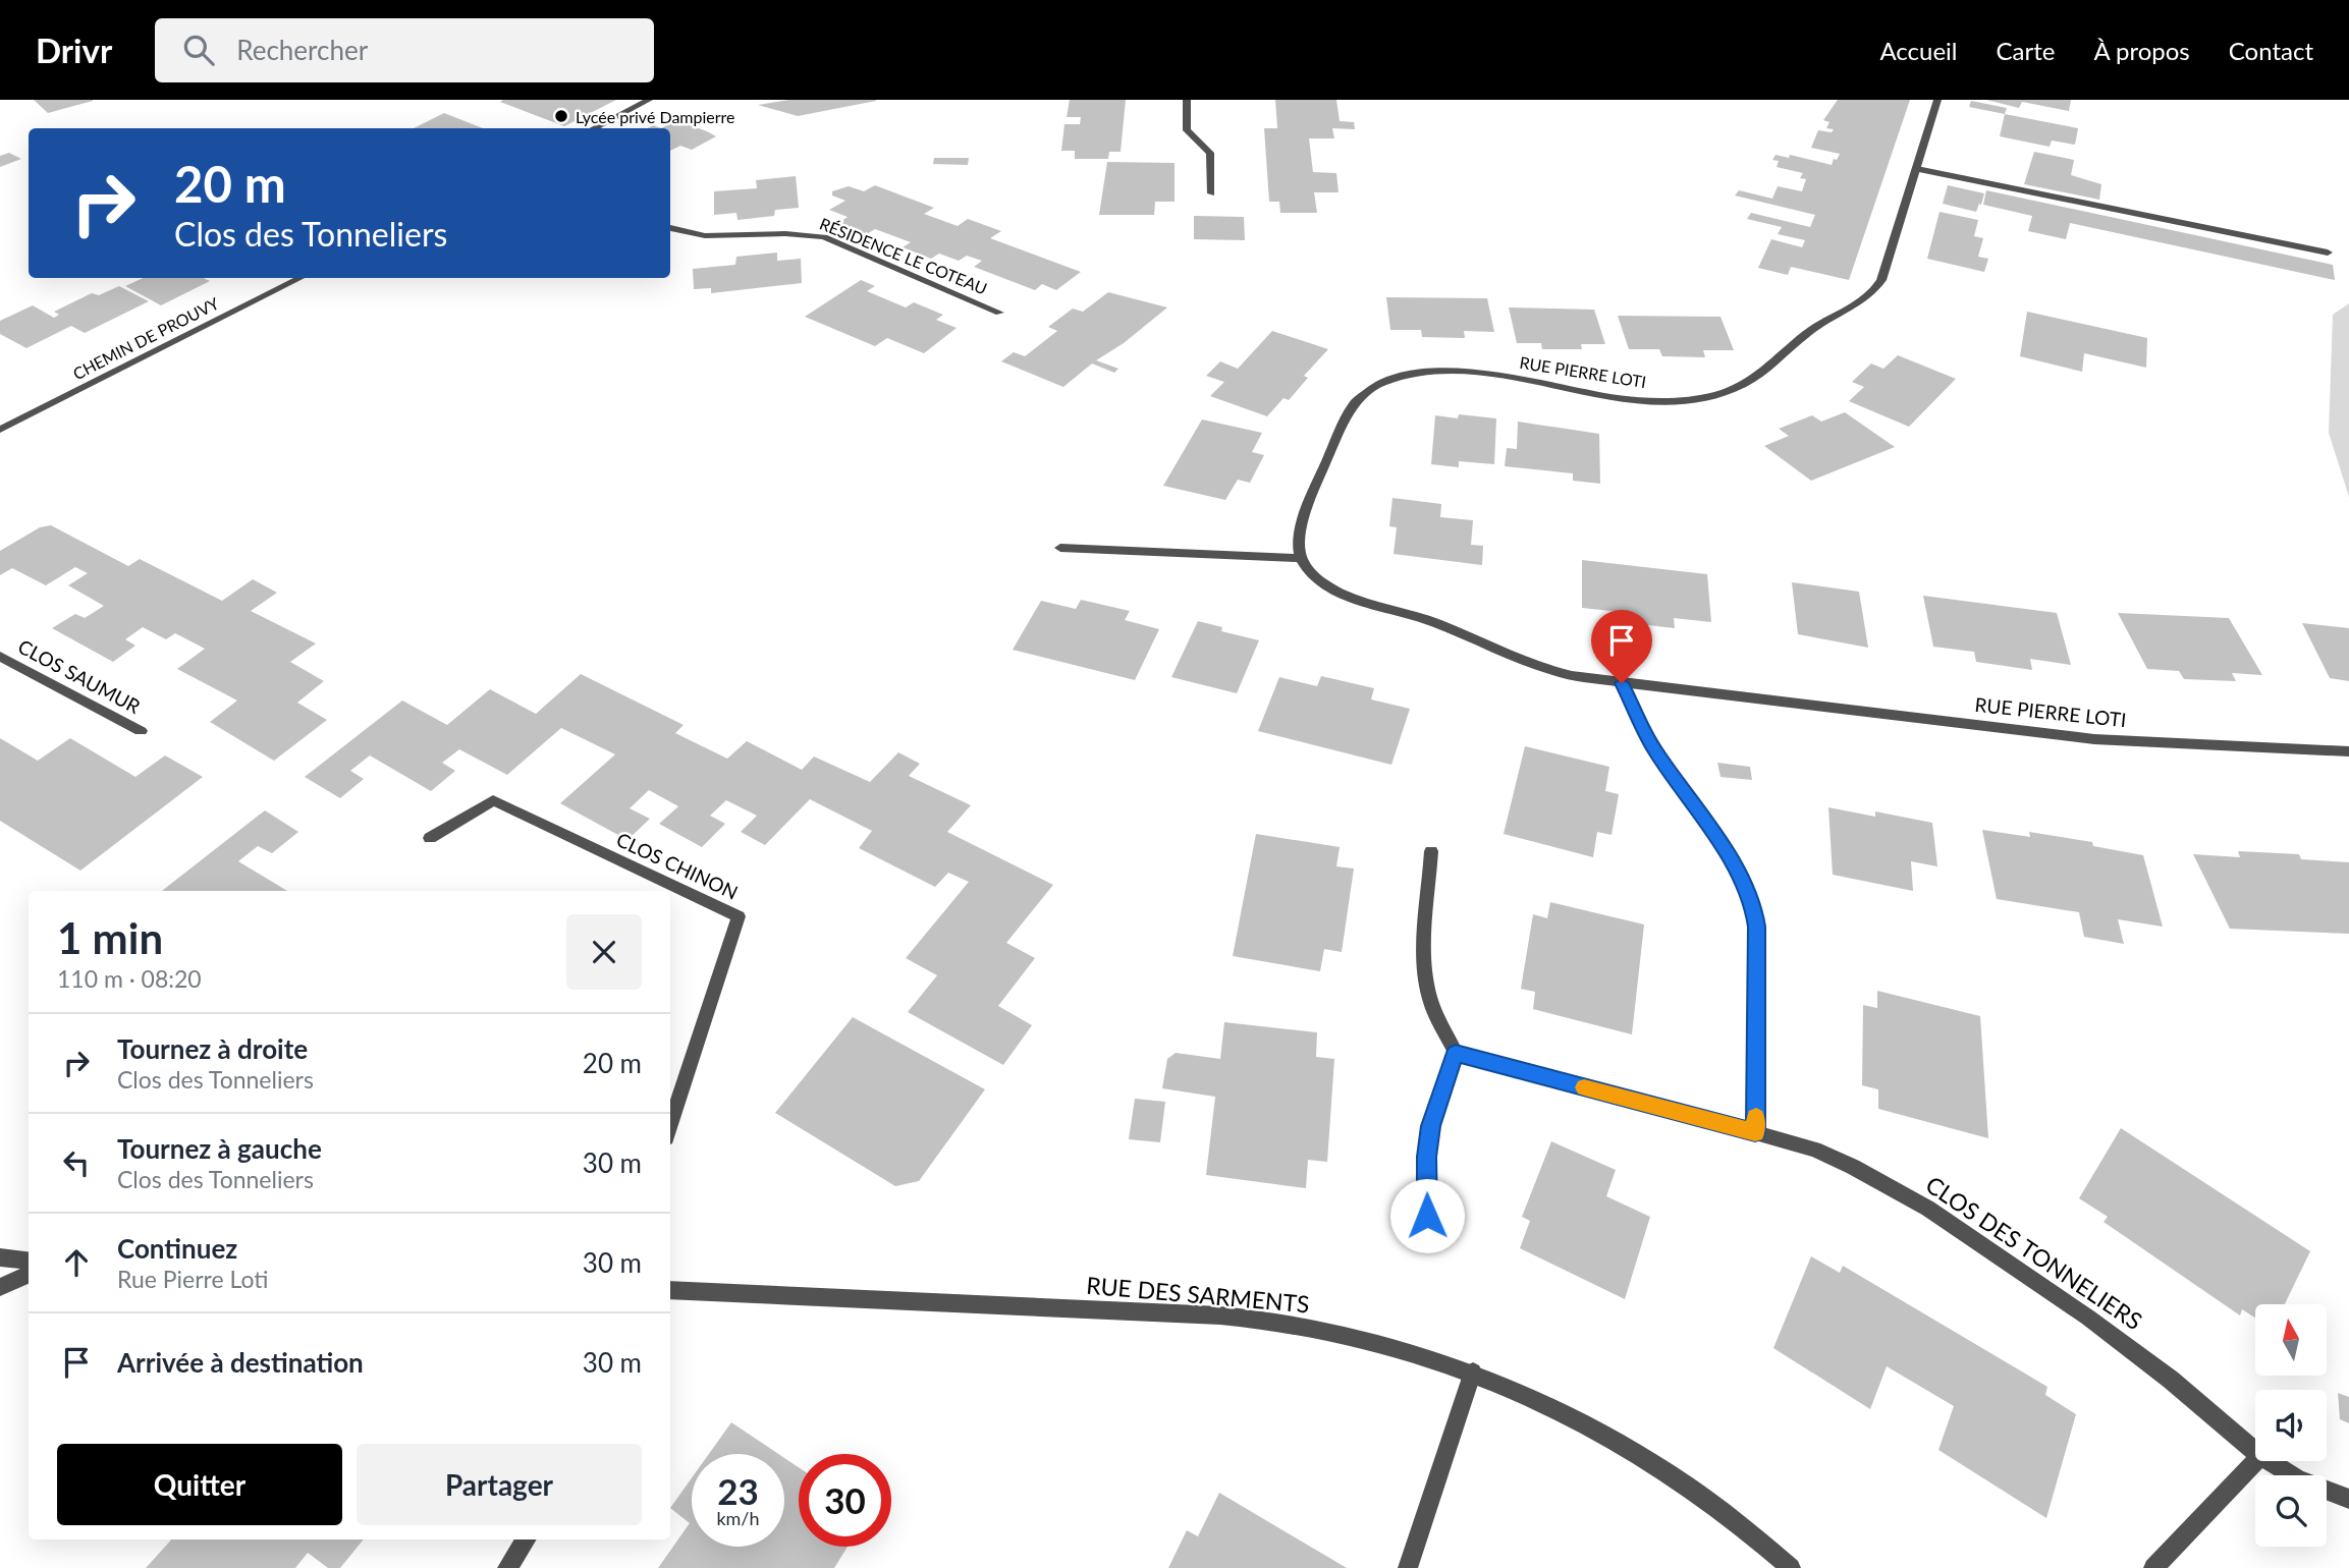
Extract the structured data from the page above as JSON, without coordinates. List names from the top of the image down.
{
  "streets": {
    "street": [
      "RÉSIDENCE LE COTEAU",
      "CHEMIN DE PROUVY",
      "RUE PIERRE LOTI",
      "CLOS SAUMUR",
      "CLOS CHINON",
      "CLOS DES TONNELIERS",
      "RUE DES SARMENTS"
    ]
  },
  "places": ["Lycée privé Dampierre"],
  "north": "top",
  "page": {
    "header": "Drivr",
    "search": "Rechercher",
    "nav": [
      "Accueil",
      "Carte",
      "À propos",
      "Contact"
    ],
    "turn": ["20 m", "Clos des Tonneliers"],
    "heading": ["1 min", "110 m · 08:20"],
    "list": [
      {
        "name": "Tournez à droite",
        "note": "Clos des Tonneliers",
        "value": "20 m"
      },
      {
        "name": "Tournez à gauche",
        "note": "Clos des Tonneliers",
        "value": "30 m"
      },
      {
        "name": "Continuez",
        "note": "Rue Pierre Loti",
        "value": "30 m"
      },
      {
        "name": "Arrivée à destination",
        "value": "30 m"
      }
    ],
    "buttons": ["Quitter", "Partager"],
    "speed": "23 km/h",
    "limit": "30"
  }
}
